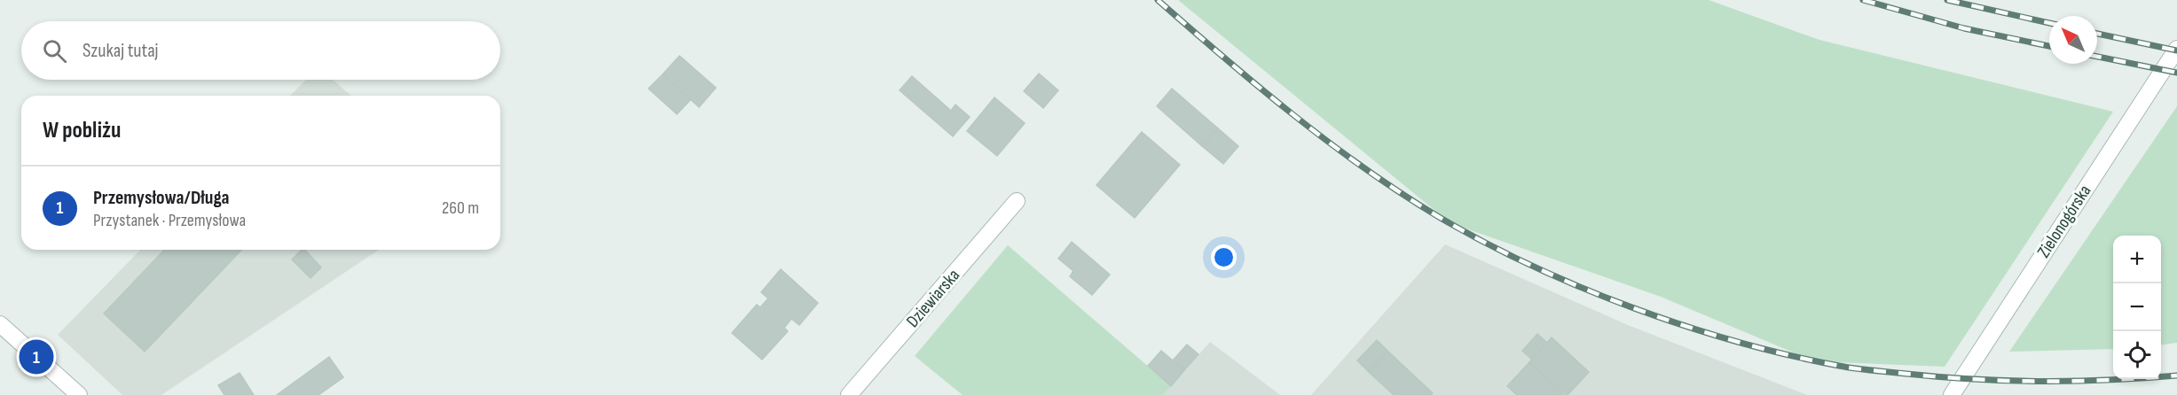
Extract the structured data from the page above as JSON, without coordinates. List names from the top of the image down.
{
  "streets": {
    "street": ["Zielonogórska", "Dziewiarska"]
  },
  "north": "top left",
  "page": {
    "search": "Szukaj tutaj",
    "heading": "W pobliżu",
    "list": [
      {
        "mark": "1",
        "name": "Przemysłowa/Długa",
        "note": "Przystanek · Przemysłowa",
        "value": "260 m"
      }
    ],
    "map_buttons": ["+", "−"],
    "pins": "1"
  }
}
